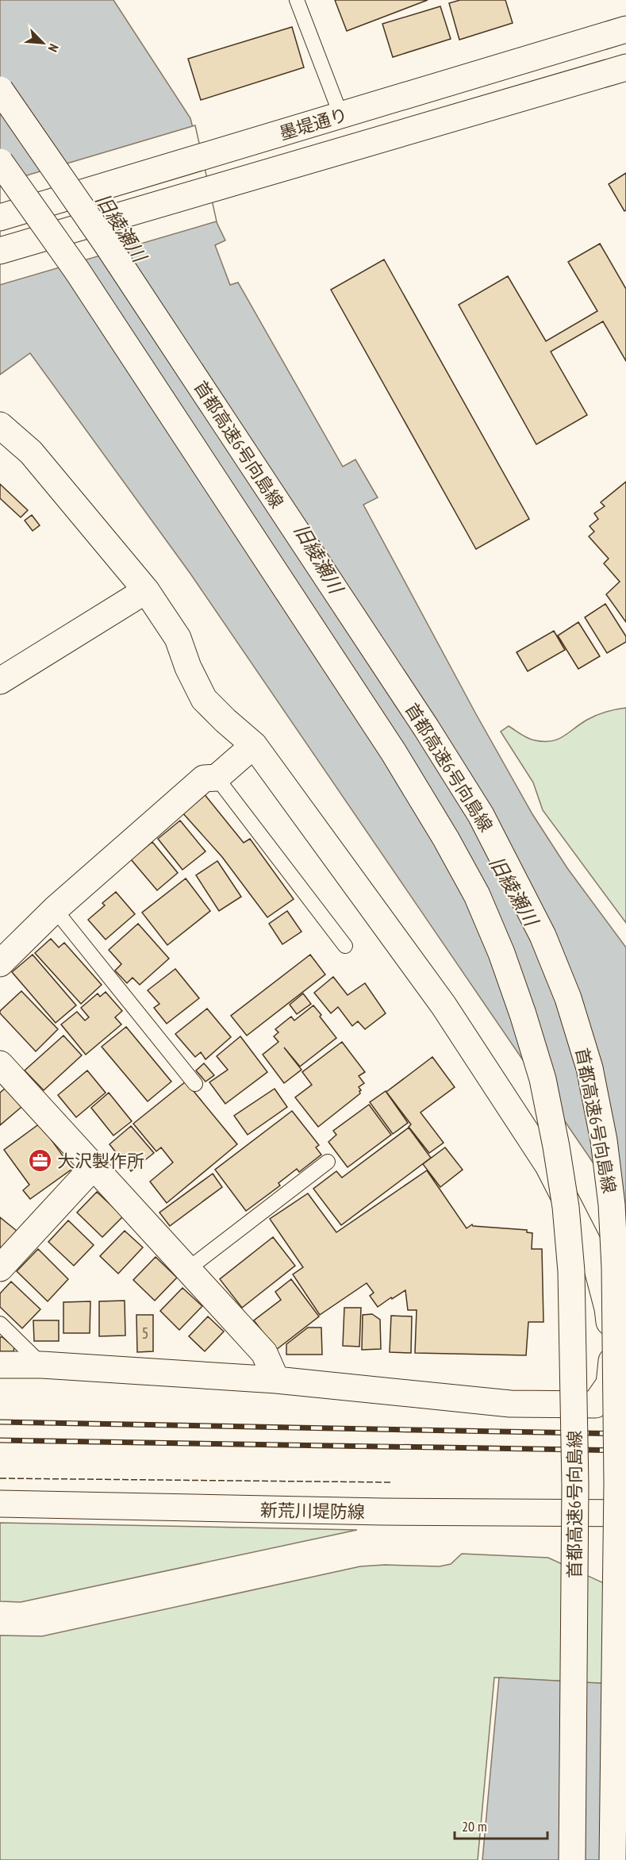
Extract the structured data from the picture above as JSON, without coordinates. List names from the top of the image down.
{
  "streets": {
    "main road": ["墨堤通り", "首都高速6号向島線", "新荒川堤防線"]
  },
  "water": ["旧綾瀬川"],
  "places": {
    "office": ["大沢製作所"]
  },
  "house_numbers": ["5"],
  "scale_bar": "20 m",
  "north": "bottom right"
}
